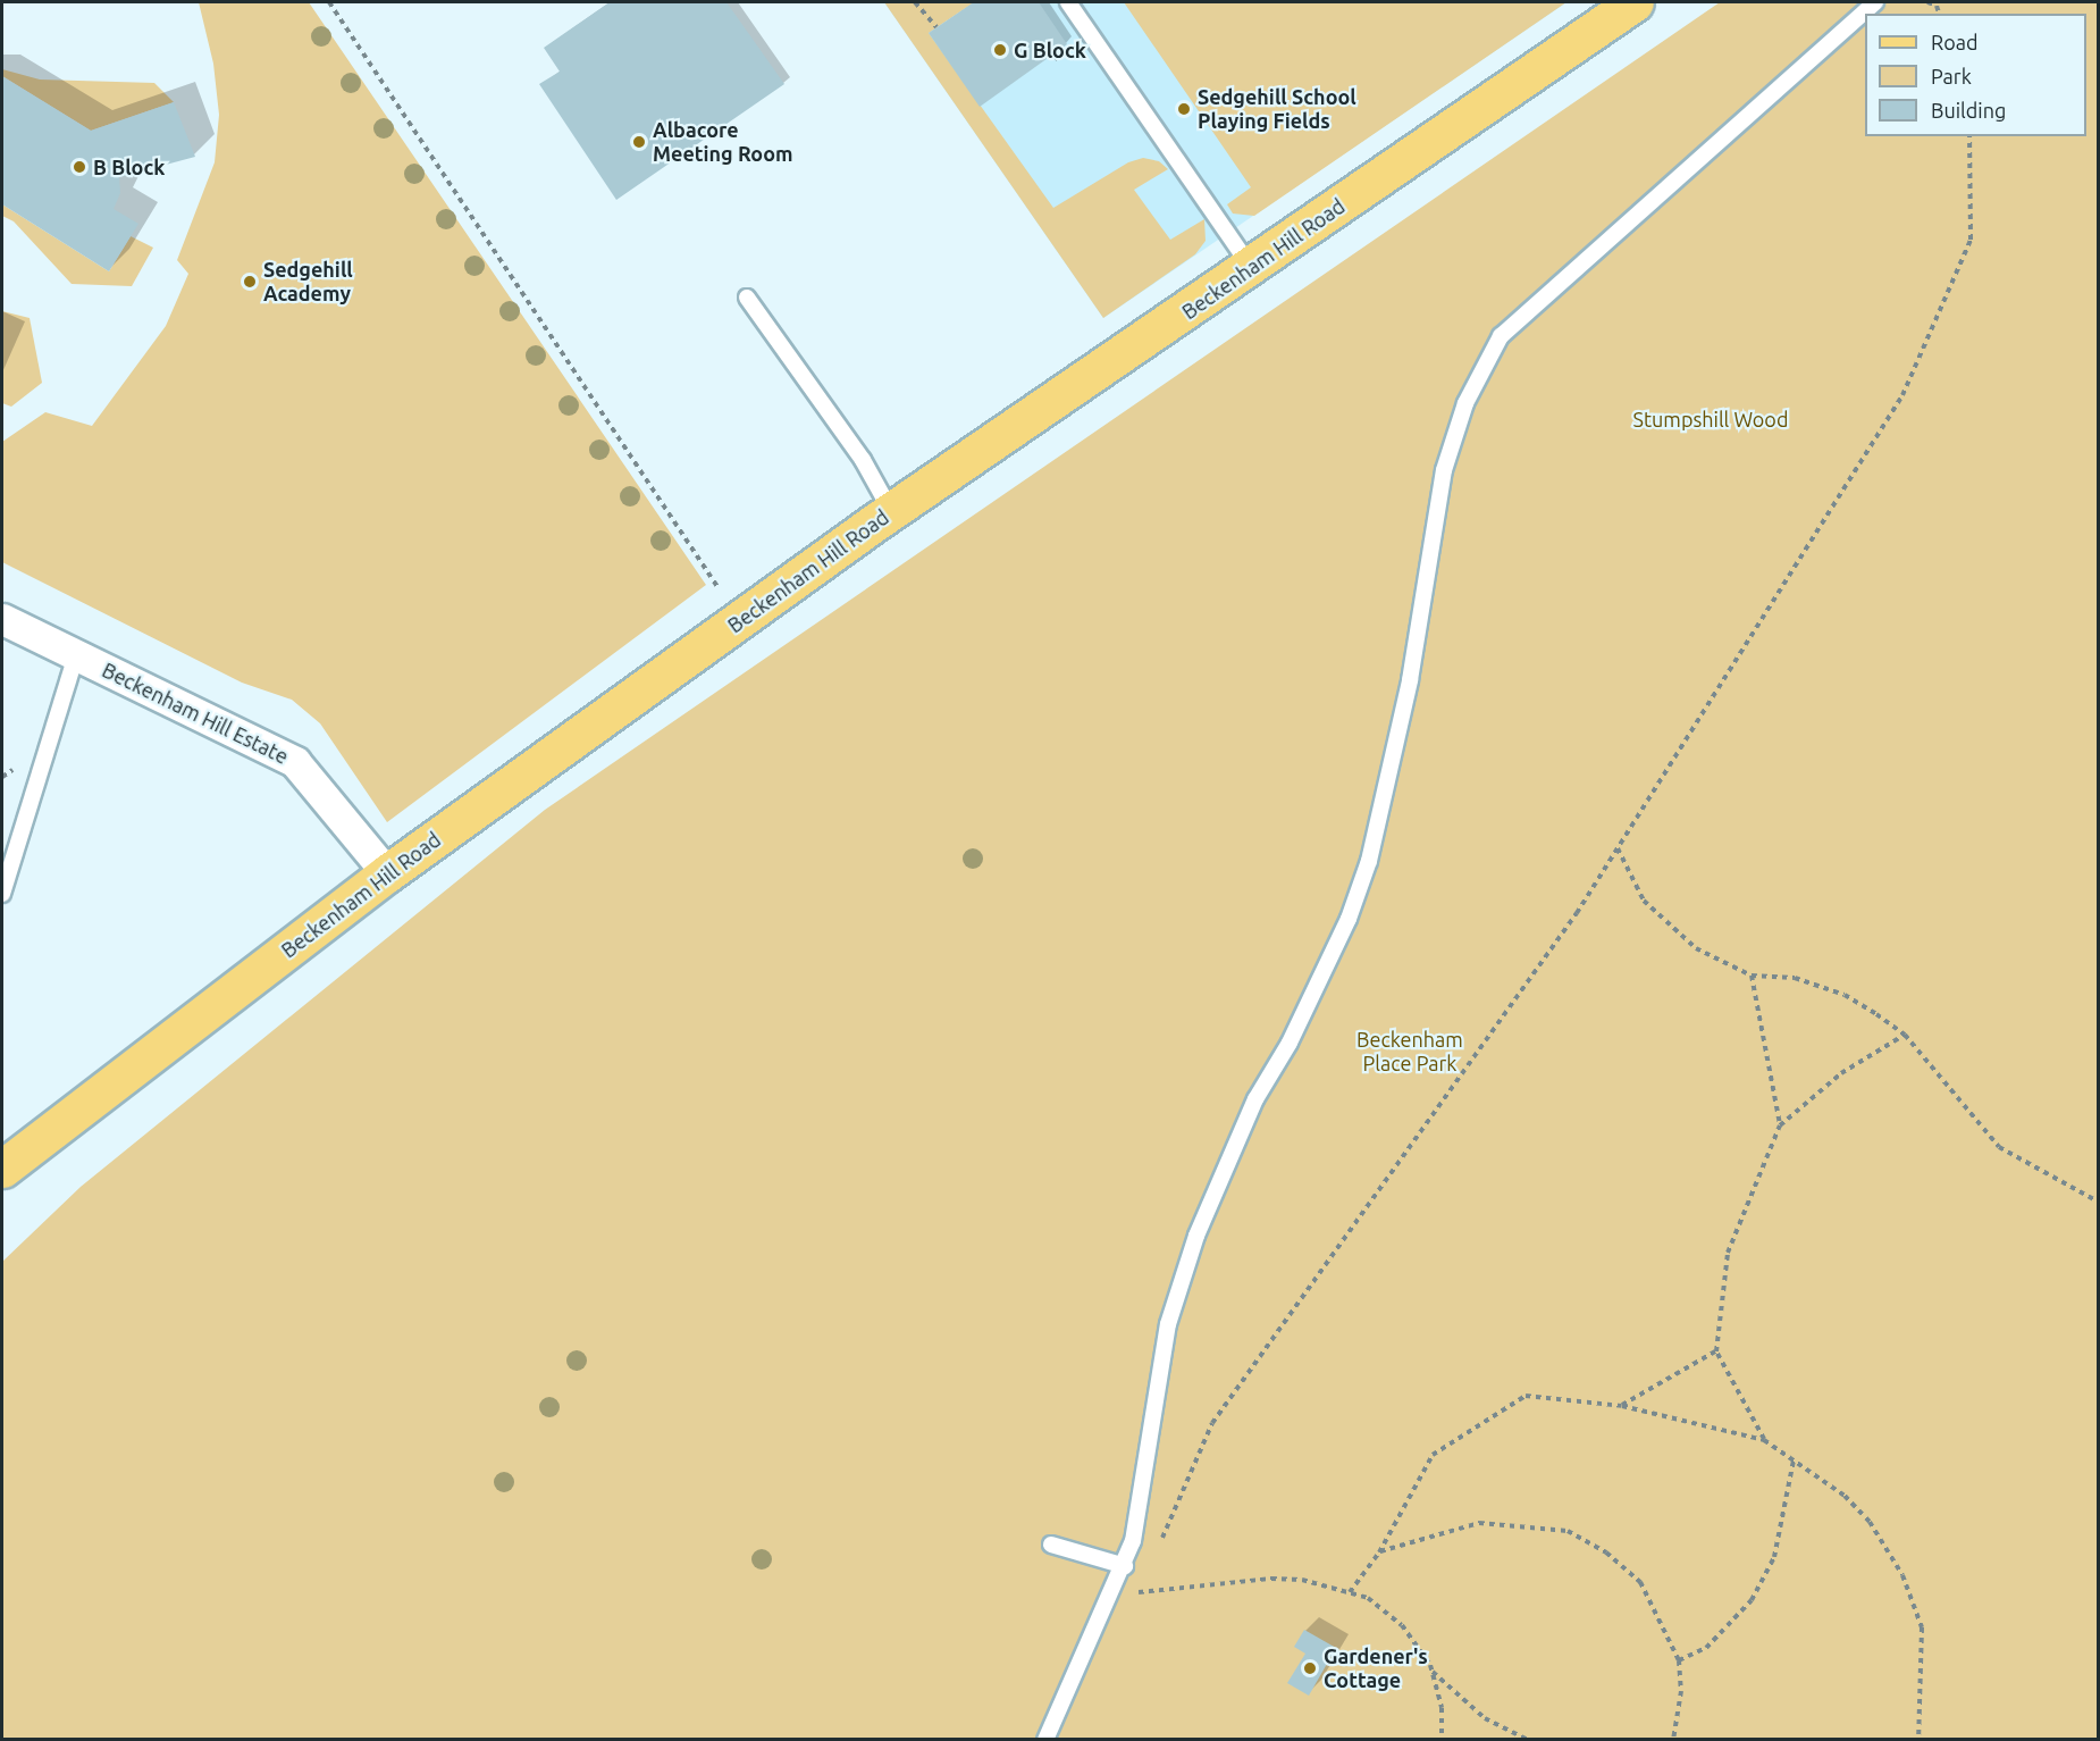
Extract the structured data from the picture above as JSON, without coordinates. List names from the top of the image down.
{
  "streets": {
    "main road": ["Beckenham Hill Road"],
    "street": ["Beckenham Hill Estate"]
  },
  "crossings": [
    ["Beckenham Hill Road", "Beckenham Hill Estate"]
  ],
  "parks": ["Stumpshill Wood", "Beckenham Place Park"],
  "places": [
    "G Block",
    "Sedgehill School Playing Fields",
    "Albacore Meeting Room",
    "B Block",
    "Sedgehill Academy",
    "Gardener's Cottage"
  ],
  "legend": ["Road", "Park", "Building"]
}
